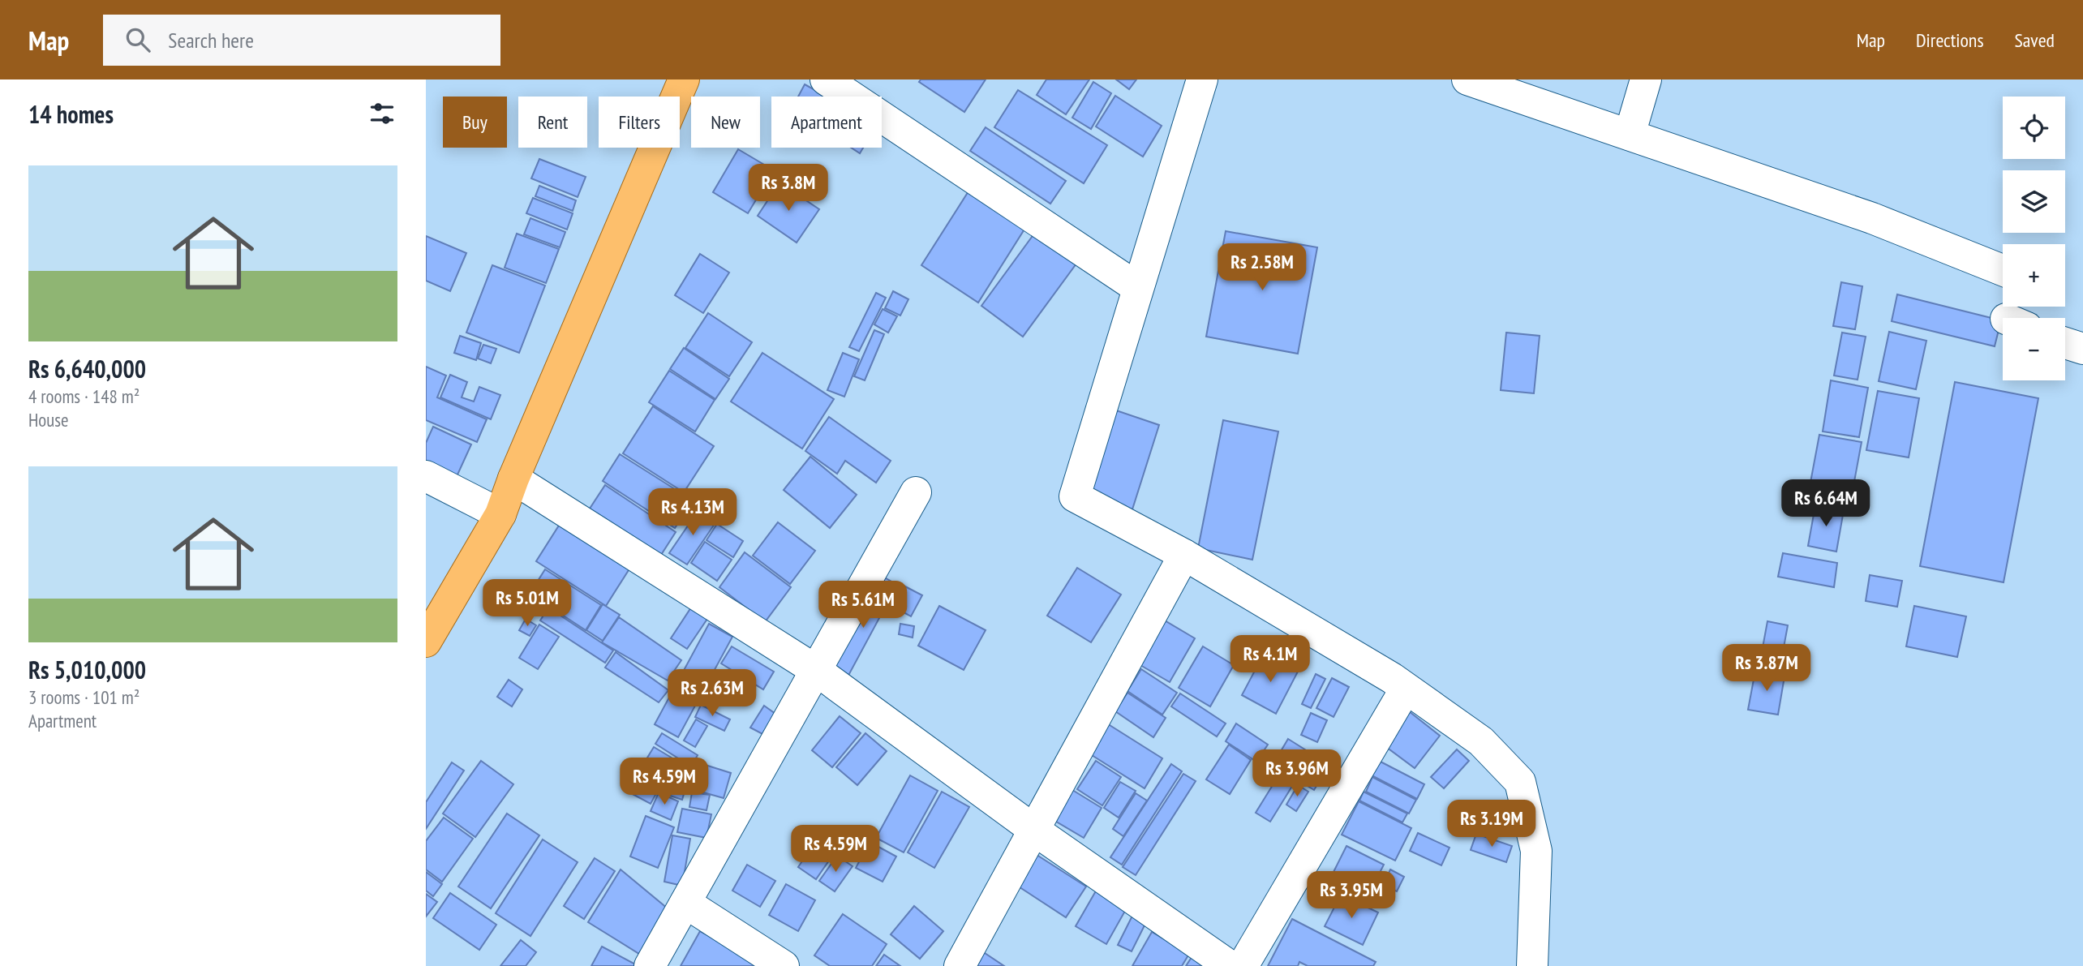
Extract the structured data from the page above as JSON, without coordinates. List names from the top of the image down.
{
  "page": {
    "header": "Map",
    "search": "Search here",
    "nav": ["Map", "Directions", "Saved"],
    "heading": "14 homes",
    "map_buttons": ["+", "−"],
    "chip": [
      "Buy",
      "Rent",
      "Filters",
      "New",
      "Apartment"
    ],
    "list": [
      {
        "name": "Rs 6,640,000",
        "note": "4 rooms · 148 m² · House"
      },
      {
        "name": "Rs 5,010,000",
        "note": "3 rooms · 101 m² · Apartment"
      }
    ],
    "price": [
      "Rs 3.8M",
      "Rs 2.58M",
      "Rs 6.64M",
      "Rs 4.13M",
      "Rs 5.01M",
      "Rs 5.61M",
      "Rs 4.1M",
      "Rs 3.87M",
      "Rs 2.63M",
      "Rs 3.96M",
      "Rs 4.59M",
      "Rs 3.19M",
      "Rs 4.59M",
      "Rs 3.95M"
    ]
  }
}
